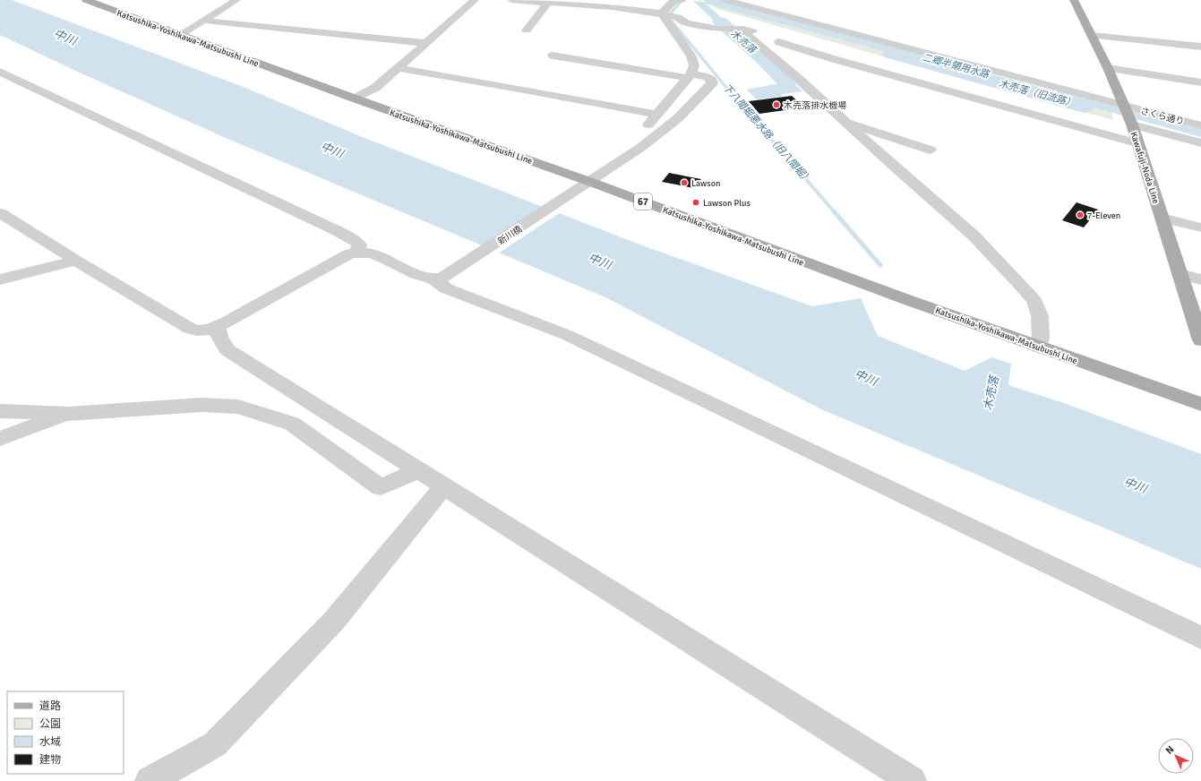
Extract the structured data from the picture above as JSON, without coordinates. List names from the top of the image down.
{
  "streets": {
    "main road": ["Katsushika-Yoshikawa-Matsubushi Line", "Kawafuji-Noda Line", "67"],
    "street": ["さくら通り", "新川橋"]
  },
  "crossings": [
    ["Katsushika-Yoshikawa-Matsubushi Line", "新川橋"],
    ["さくら通り", "Kawafuji-Noda Line"]
  ],
  "water": [
    "中川",
    "木売落",
    "二郷半領用水路",
    "木売落（旧流路）",
    "下八間堀悪水路（旧八間堀）"
  ],
  "places": [
    "木売落排水機場",
    "Lawson",
    "Lawson Plus",
    "7-Eleven"
  ],
  "legend": [
    "道路",
    "公園",
    "水域",
    "建物"
  ],
  "north": "top left"
}
